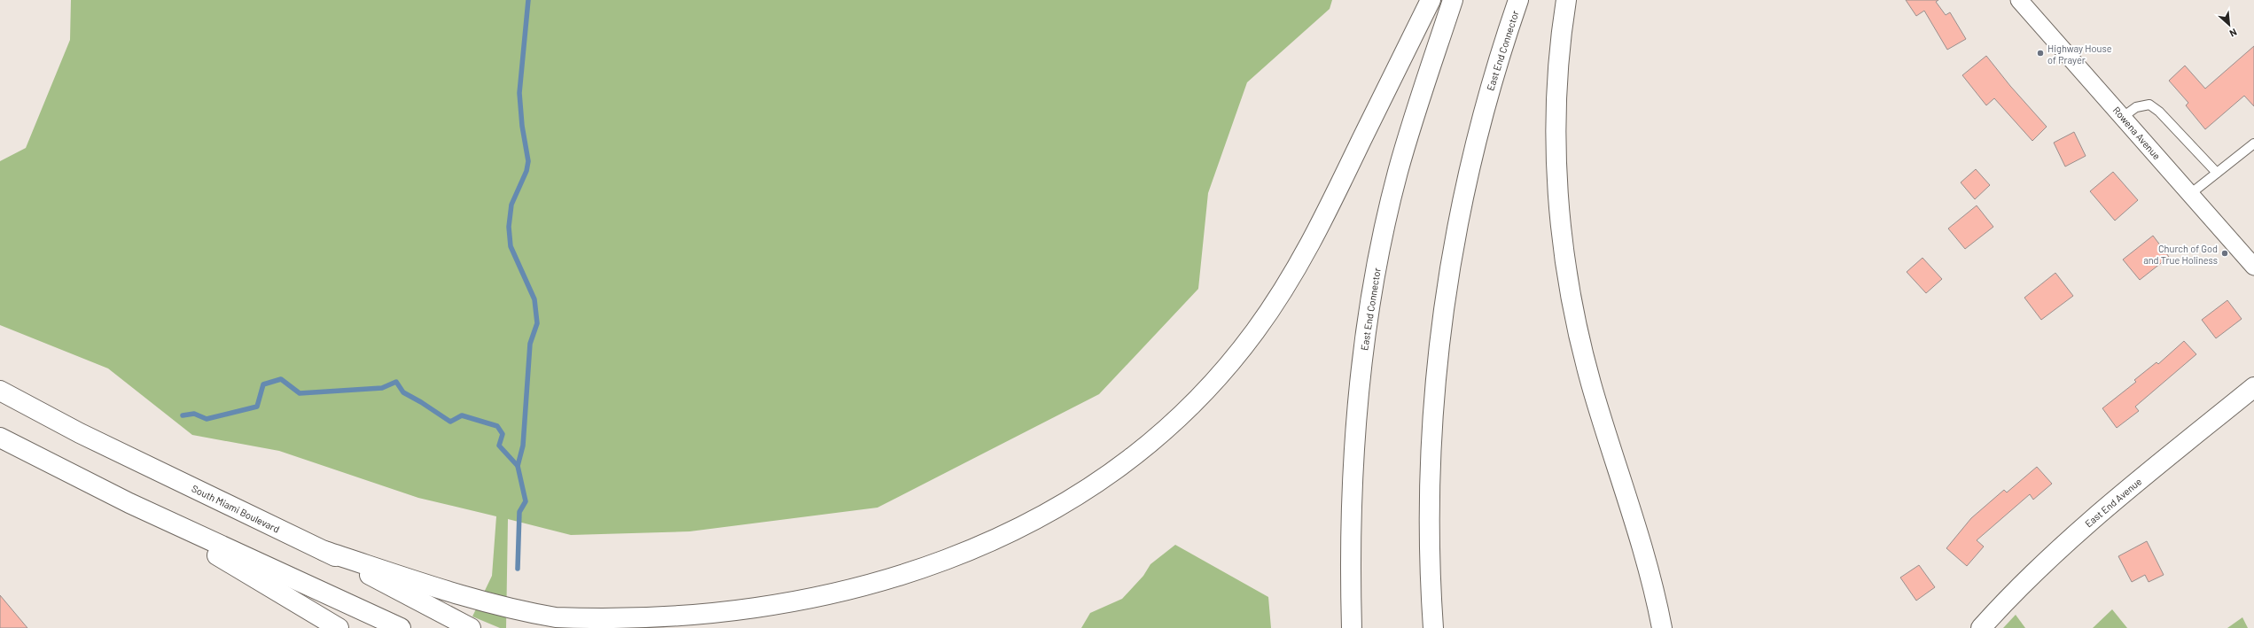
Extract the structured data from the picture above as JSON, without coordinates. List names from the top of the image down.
{
  "streets": {
    "main road": ["East End Connector", "East End Avenue", "South Miami Boulevard"],
    "street": ["Rowena Avenue"]
  },
  "places": ["Highway House of Prayer", "Church of God and True Holiness"],
  "north": "bottom right"
}
